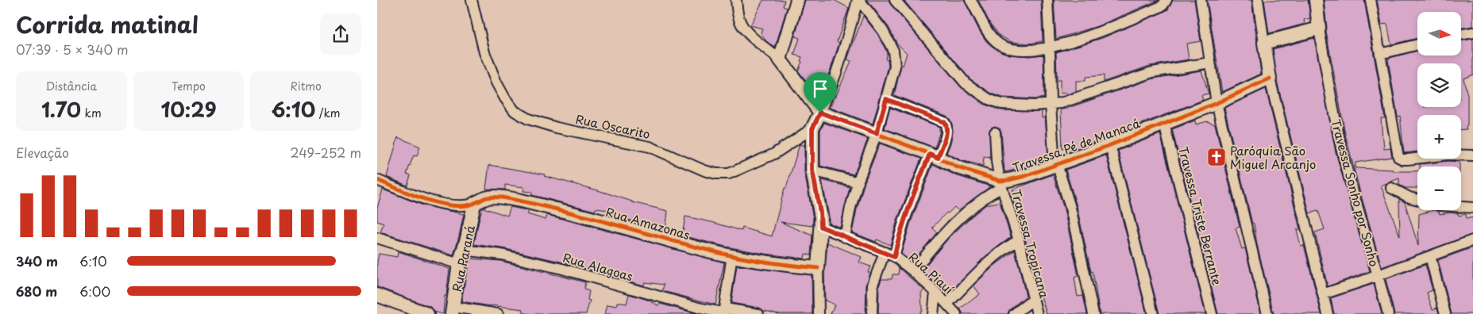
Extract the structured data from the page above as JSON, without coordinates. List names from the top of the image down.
{
  "streets": {
    "street": [
      "Rua Oscarito",
      "Travessa Pé de Manacá",
      "Travessa Sonho por Sonho",
      "Travessa Triste Berrante",
      "Rua Amazonas",
      "Travessa Tropicana",
      "Rua Paraná",
      "Rua Alagoas",
      "Rua Piauí"
    ]
  },
  "crossings": [
    ["Travessa Pé de Manacá", "Travessa Triste Berrante"],
    ["Travessa Pé de Manacá", "Travessa Tropicana"],
    ["Rua Amazonas", "Rua Paraná"],
    ["Rua Paraná", "Rua Alagoas"]
  ],
  "places": {
    "church": ["Paróquia São Miguel Arcanjo"]
  },
  "north": "right",
  "page": {
    "heading": ["Corrida matinal", "07:39 · 5 × 340 m"],
    "map_buttons": ["+", "−"],
    "stats": [
      ["Distância", "1.70 km"],
      ["Tempo", "10:29"],
      ["Ritmo", "6:10 /km"]
    ],
    "chart": ["Elevação", "249–252 m"],
    "list": [
      {
        "name": "340 m",
        "note": "6:10"
      },
      {
        "name": "680 m",
        "note": "6:00"
      }
    ]
  }
}
